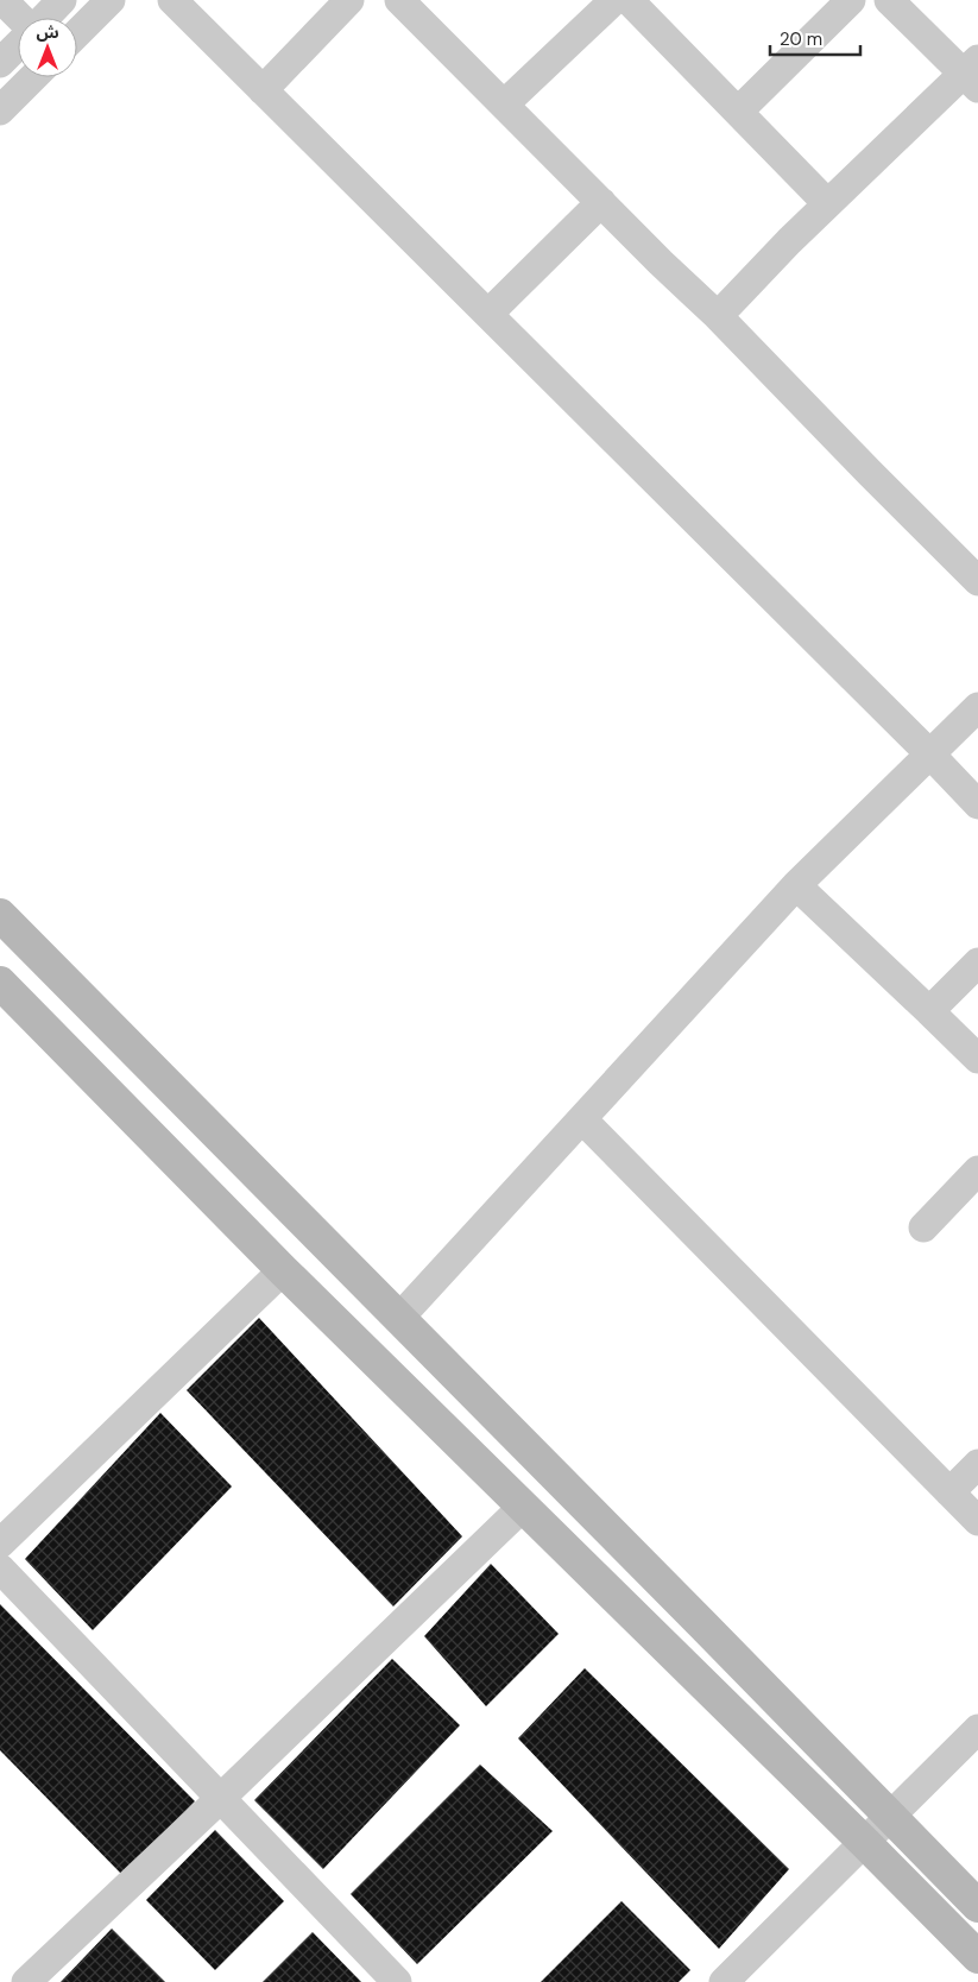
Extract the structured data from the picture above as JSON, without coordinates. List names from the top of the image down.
{
  "scale_bar": "20 m",
  "north": "top"
}
